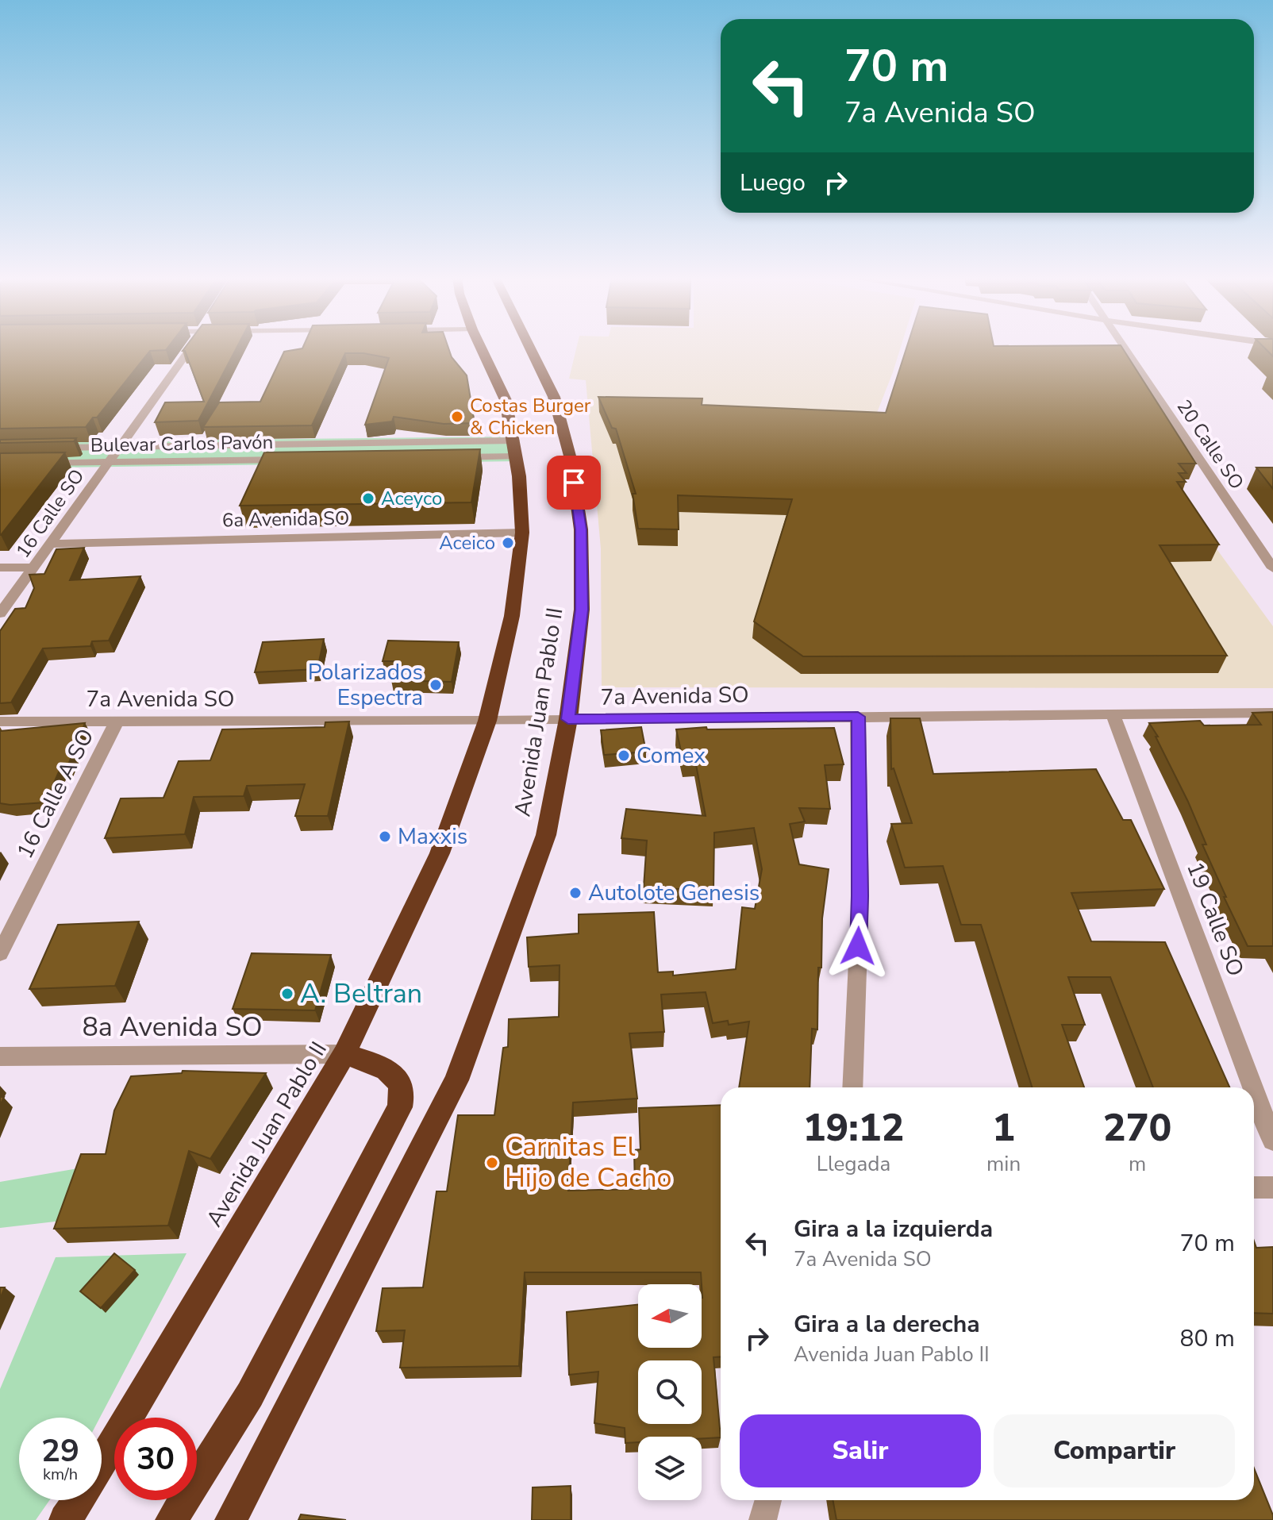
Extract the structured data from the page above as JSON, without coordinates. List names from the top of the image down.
{
  "streets": {
    "highway": ["Avenida Juan Pablo II"],
    "street": [
      "Bulevar Carlos Pavón",
      "20 Calle SO",
      "16 Calle SO",
      "6a Avenida SO",
      "7a Avenida SO",
      "16 Calle A SO",
      "19 Calle SO",
      "8a Avenida SO"
    ]
  },
  "crossings": [
    ["Bulevar Carlos Pavón", "16 Calle SO"],
    ["Bulevar Carlos Pavón", "Avenida Juan Pablo II"],
    ["16 Calle SO", "6a Avenida SO"],
    ["6a Avenida SO", "Avenida Juan Pablo II"],
    ["7a Avenida SO", "Avenida Juan Pablo II"],
    ["7a Avenida SO", "16 Calle A SO"],
    ["7a Avenida SO", "19 Calle SO"],
    ["Avenida Juan Pablo II", "8a Avenida SO"]
  ],
  "places": [
    "Costas Burger & Chicken",
    "Aceyco",
    "Aceico",
    "Polarizados Espectra",
    "Comex",
    "Maxxis",
    "Autolote Genesis",
    "A. Beltran",
    "Carnitas El Hijo de Cacho"
  ],
  "north": "left",
  "page": {
    "turn": ["70 m", "7a Avenida SO"],
    "then": "Luego",
    "eta": [
      "19:12",
      "Llegada",
      "1",
      "min",
      "270",
      "m"
    ],
    "list": [
      {
        "name": "Gira a la izquierda",
        "note": "7a Avenida SO",
        "value": "70 m"
      },
      {
        "name": "Gira a la derecha",
        "note": "Avenida Juan Pablo II",
        "value": "80 m"
      }
    ],
    "buttons": ["Salir", "Compartir"],
    "speed": "29 km/h",
    "limit": "30"
  }
}
